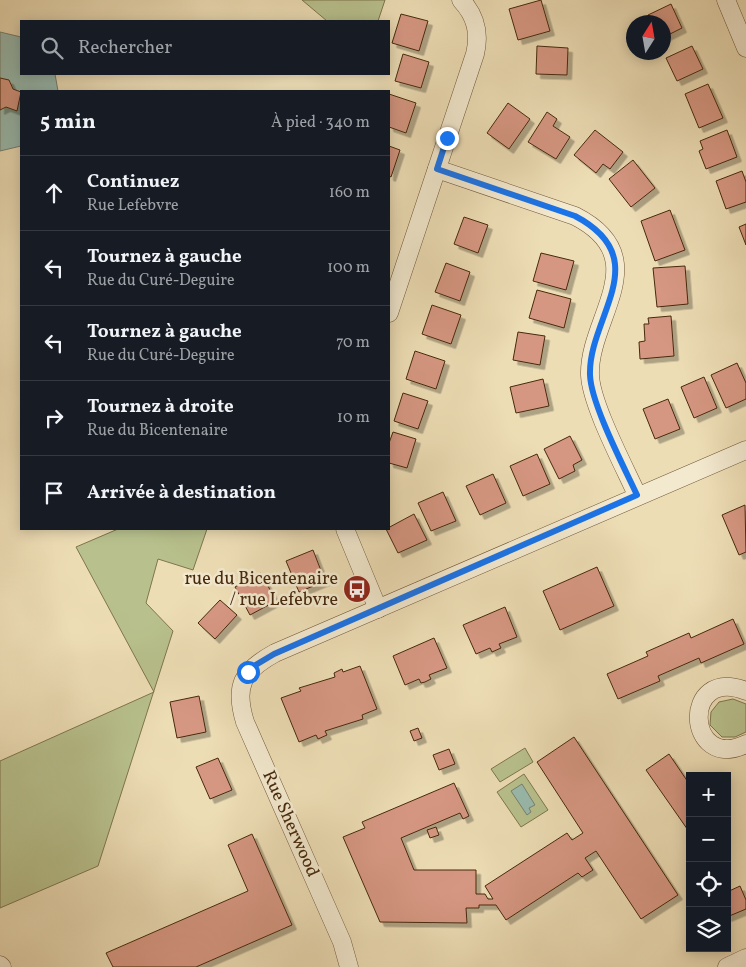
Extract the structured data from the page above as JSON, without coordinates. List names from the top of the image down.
{
  "streets": {
    "street": ["Rue Sherwood"]
  },
  "places": {
    "bus stop": ["rue du Bicentenaire / rue Lefebvre"]
  },
  "north": "top",
  "page": {
    "search": "Rechercher",
    "heading": ["5 min", "À pied · 340 m"],
    "list": [
      ["Continuez", "Rue Lefebvre", "160 m"],
      ["Tournez à gauche", "Rue du Curé-Deguire", "100 m"],
      ["Tournez à gauche", "Rue du Curé-Deguire", "70 m"],
      ["Tournez à droite", "Rue du Bicentenaire", "10 m"],
      "Arrivée à destination"
    ],
    "map_buttons": ["+", "−"]
  }
}
